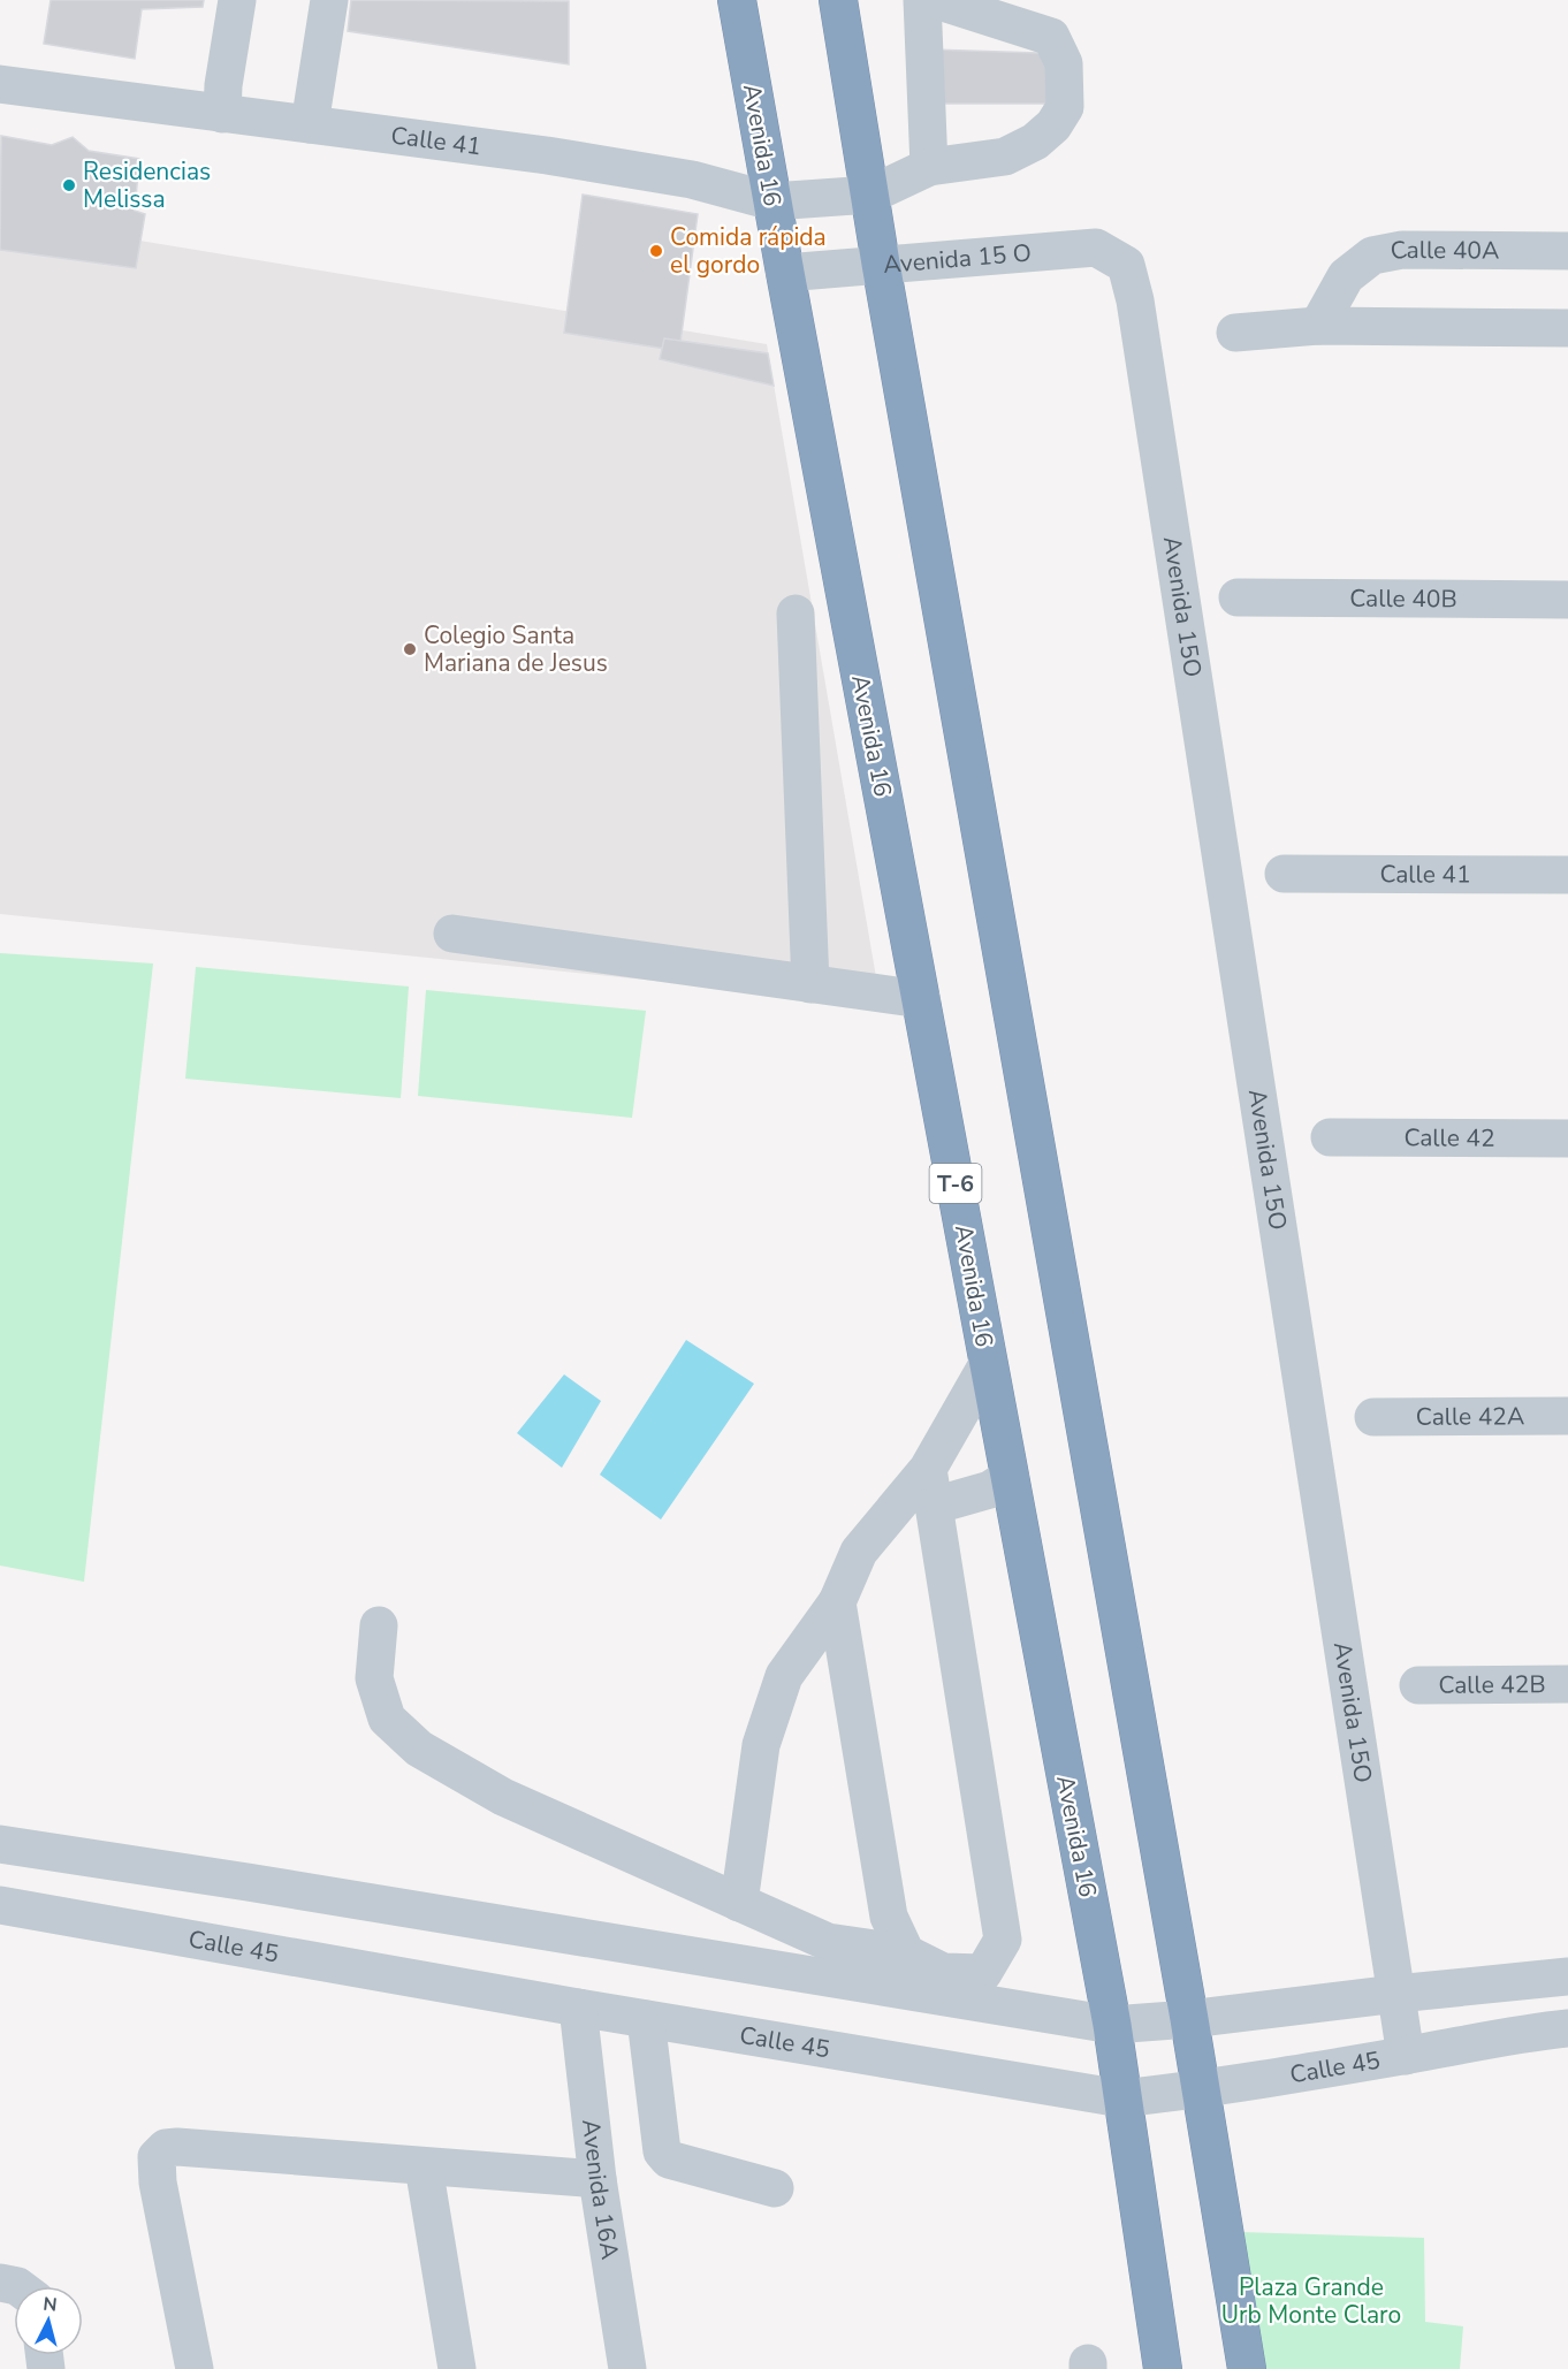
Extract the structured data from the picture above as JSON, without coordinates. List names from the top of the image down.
{
  "streets": {
    "highway": ["Avenida 16", "T-6"],
    "street": [
      "Calle 41",
      "Calle 40A",
      "Avenida 15 O",
      "Calle 40B",
      "Avenida 15O",
      "Calle 42",
      "Calle 42A",
      "Calle 42B",
      "Calle 45",
      "Avenida 16A"
    ]
  },
  "crossings": [
    ["Calle 41", "Avenida 16"],
    ["Avenida 16", "Avenida 15 O"],
    ["Avenida 16", "Calle 45"],
    ["Avenida 15 O", "Avenida 15O"],
    ["Avenida 15O", "Calle 45"],
    ["Calle 45", "Avenida 16A"]
  ],
  "parks": ["Plaza Grande Urb Monte Claro"],
  "places": ["Residencias Melissa", "Comida rápida el gordo", "Colegio Santa Mariana de Jesus"],
  "north": "top"
}
